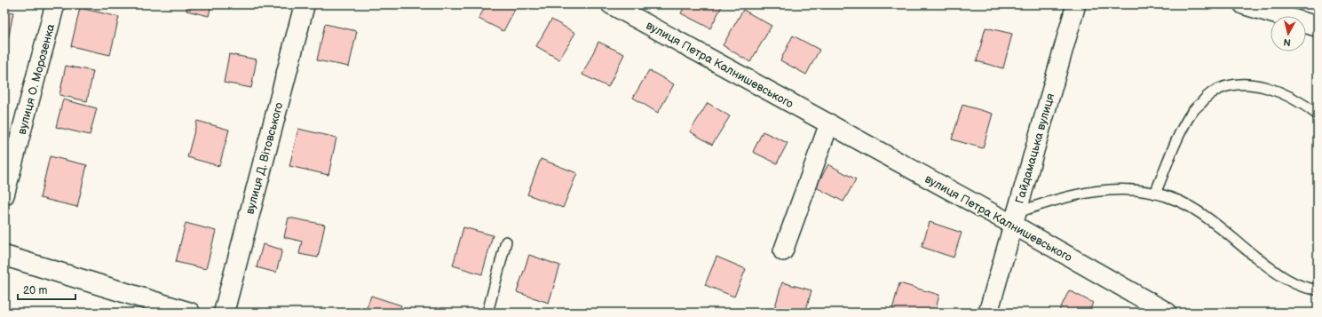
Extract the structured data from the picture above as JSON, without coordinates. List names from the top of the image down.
{
  "streets": {
    "street": [
      "вулиця Петра Калнишевського",
      "вулиця О. Морозенка",
      "Гайдамацька вулиця",
      "вулиця Д. Вітовського"
    ]
  },
  "crossings": [
    ["вулиця Петра Калнишевського", "Гайдамацька вулиця"]
  ],
  "scale_bar": "20 m",
  "north": "bottom"
}
